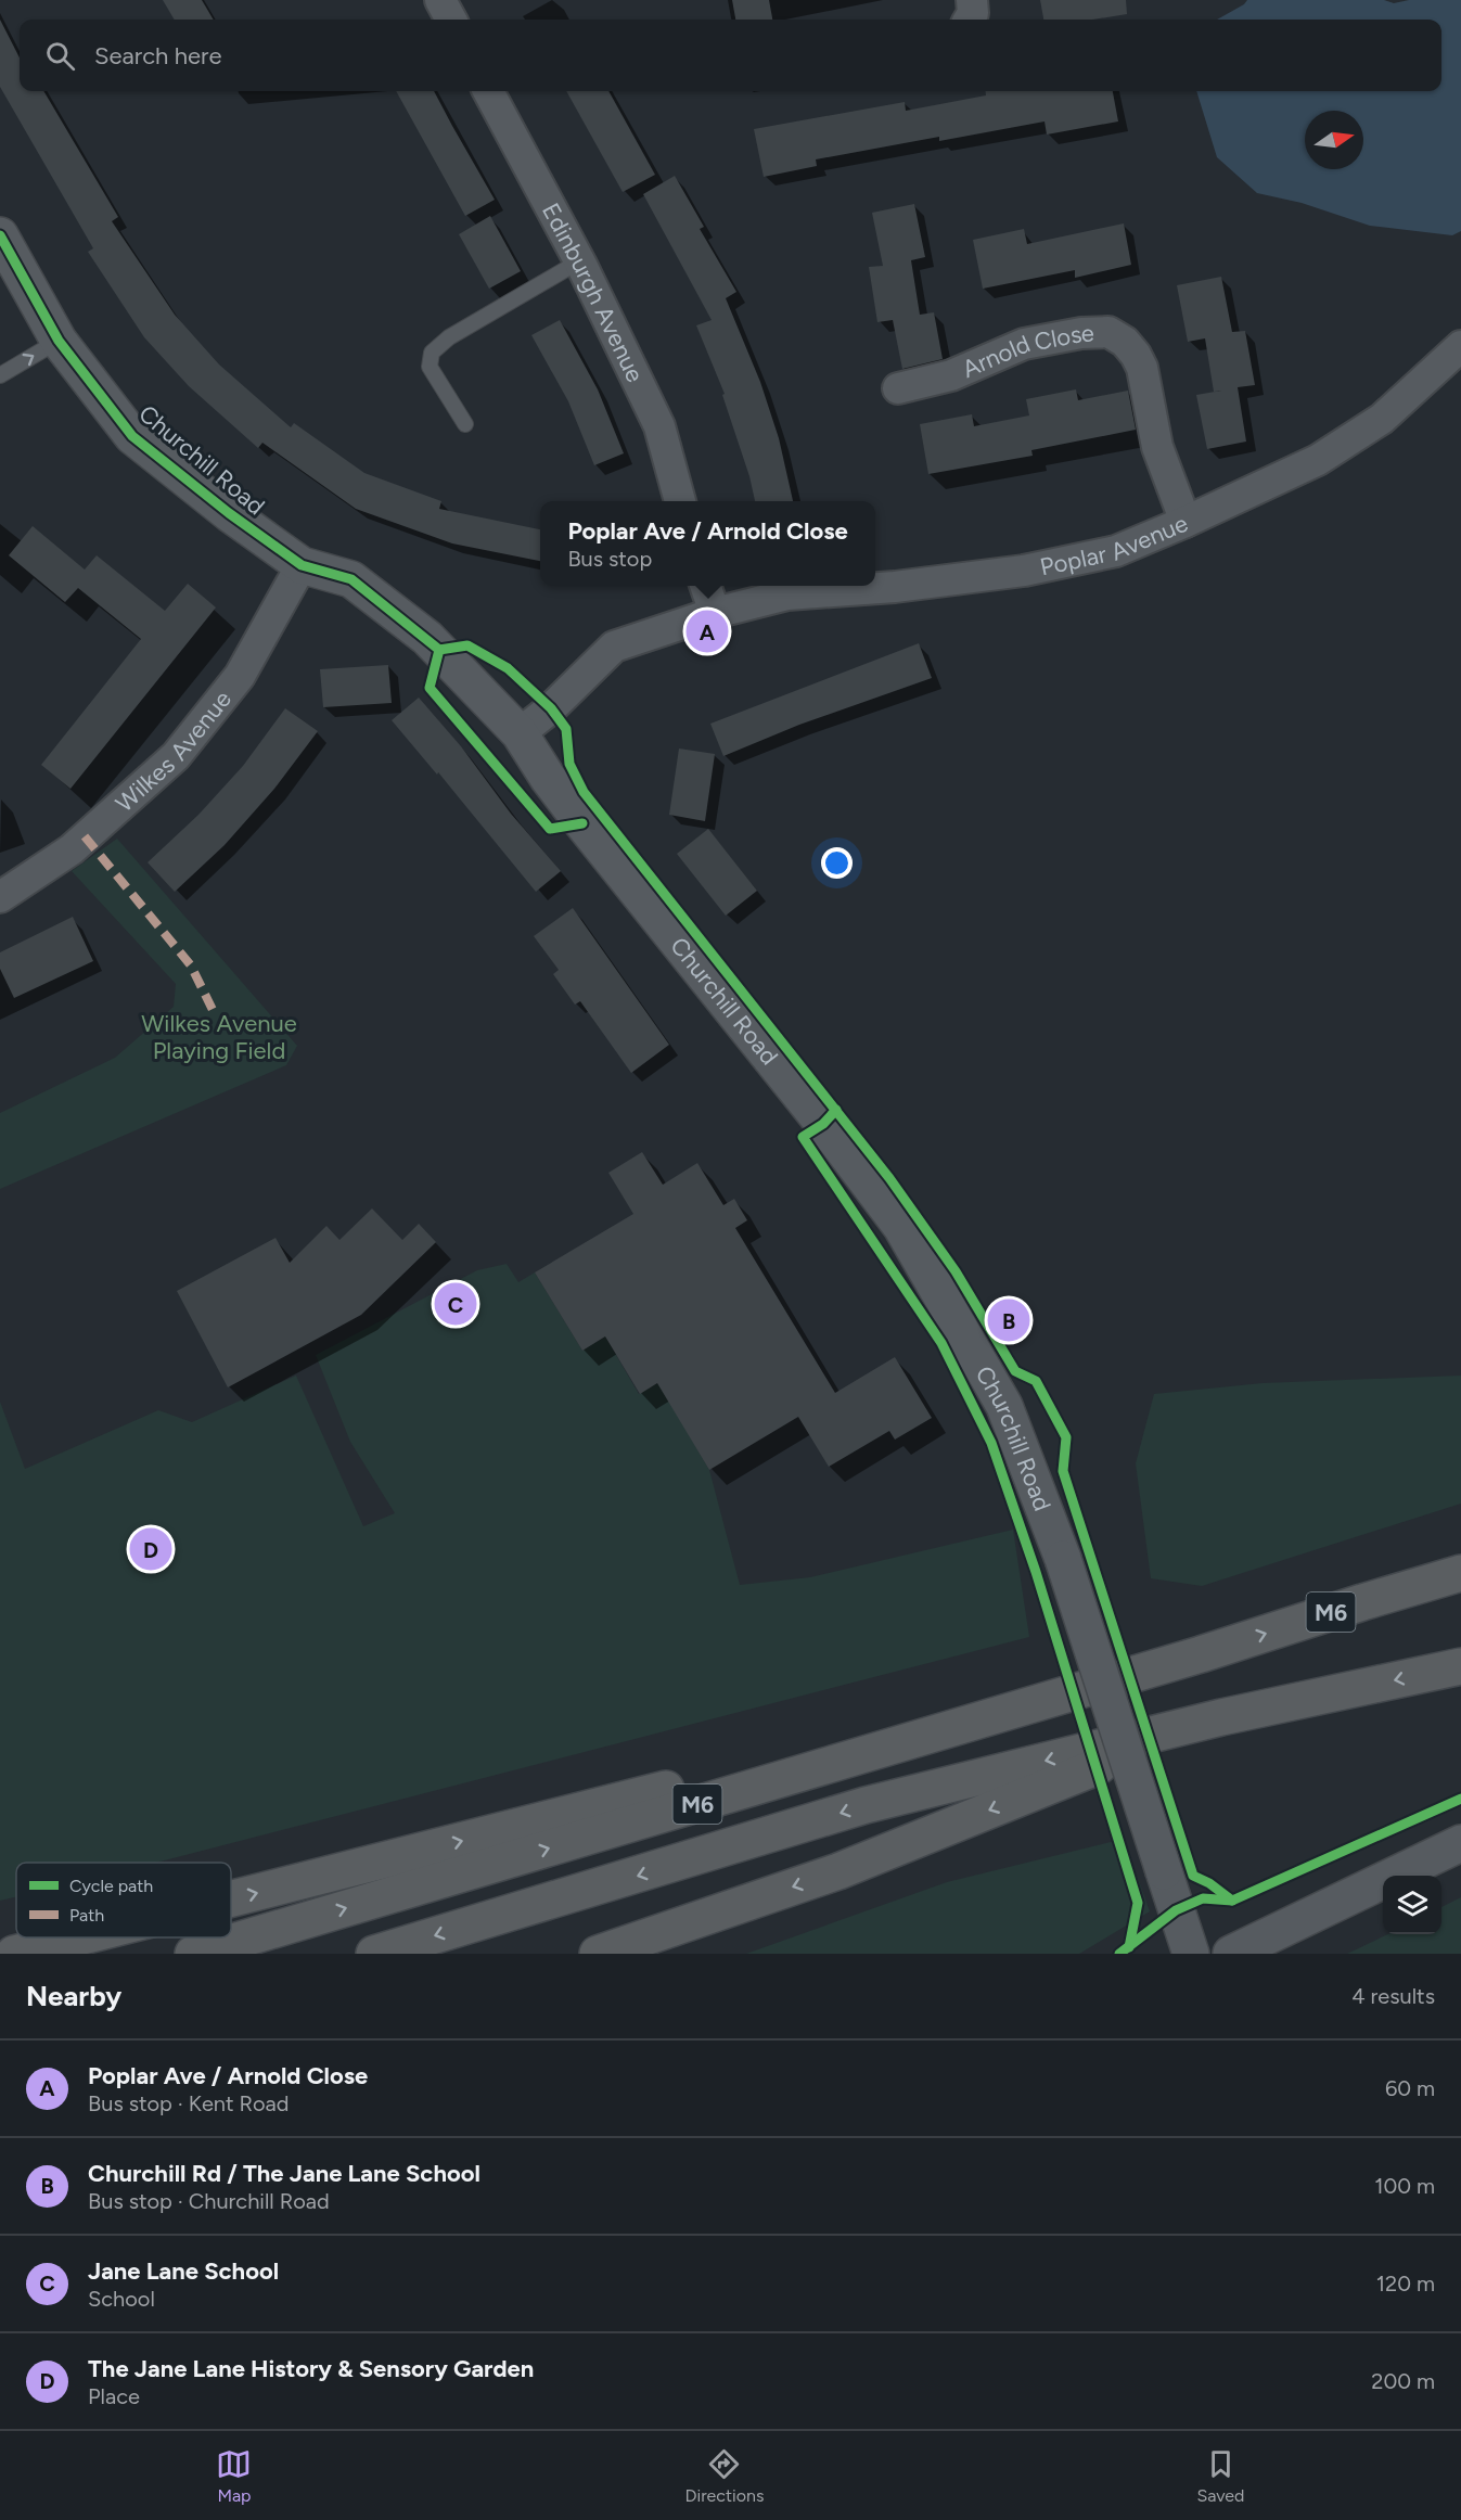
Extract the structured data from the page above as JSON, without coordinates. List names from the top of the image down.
{
  "streets": {
    "highway": ["M6"],
    "street": [
      "Edinburgh Avenue",
      "Arnold Close",
      "Churchill Road",
      "Poplar Avenue",
      "Wilkes Avenue"
    ]
  },
  "crossings": [
    ["Arnold Close", "Poplar Avenue"],
    ["Churchill Road", "Poplar Avenue"],
    ["Churchill Road", "Wilkes Avenue"]
  ],
  "parks": ["Wilkes Avenue Playing Field"],
  "legend": ["Cycle path", "Path"],
  "north": "right",
  "page": {
    "search": "Search here",
    "popup": ["Poplar Ave / Arnold Close", "Bus stop"],
    "pins": [
      "A",
      "C",
      "B",
      "D"
    ],
    "heading": ["Nearby", "4 results"],
    "list": [
      {
        "mark": "A",
        "name": "Poplar Ave / Arnold Close",
        "note": "Bus stop · Kent Road",
        "value": "60 m"
      },
      {
        "mark": "B",
        "name": "Churchill Rd / The Jane Lane School",
        "note": "Bus stop · Churchill Road",
        "value": "100 m"
      },
      {
        "mark": "C",
        "name": "Jane Lane School",
        "note": "School",
        "value": "120 m"
      },
      {
        "mark": "D",
        "name": "The Jane Lane History & Sensory Garden",
        "note": "Place",
        "value": "200 m"
      }
    ],
    "nav": ["Map", "Directions", "Saved"]
  }
}
